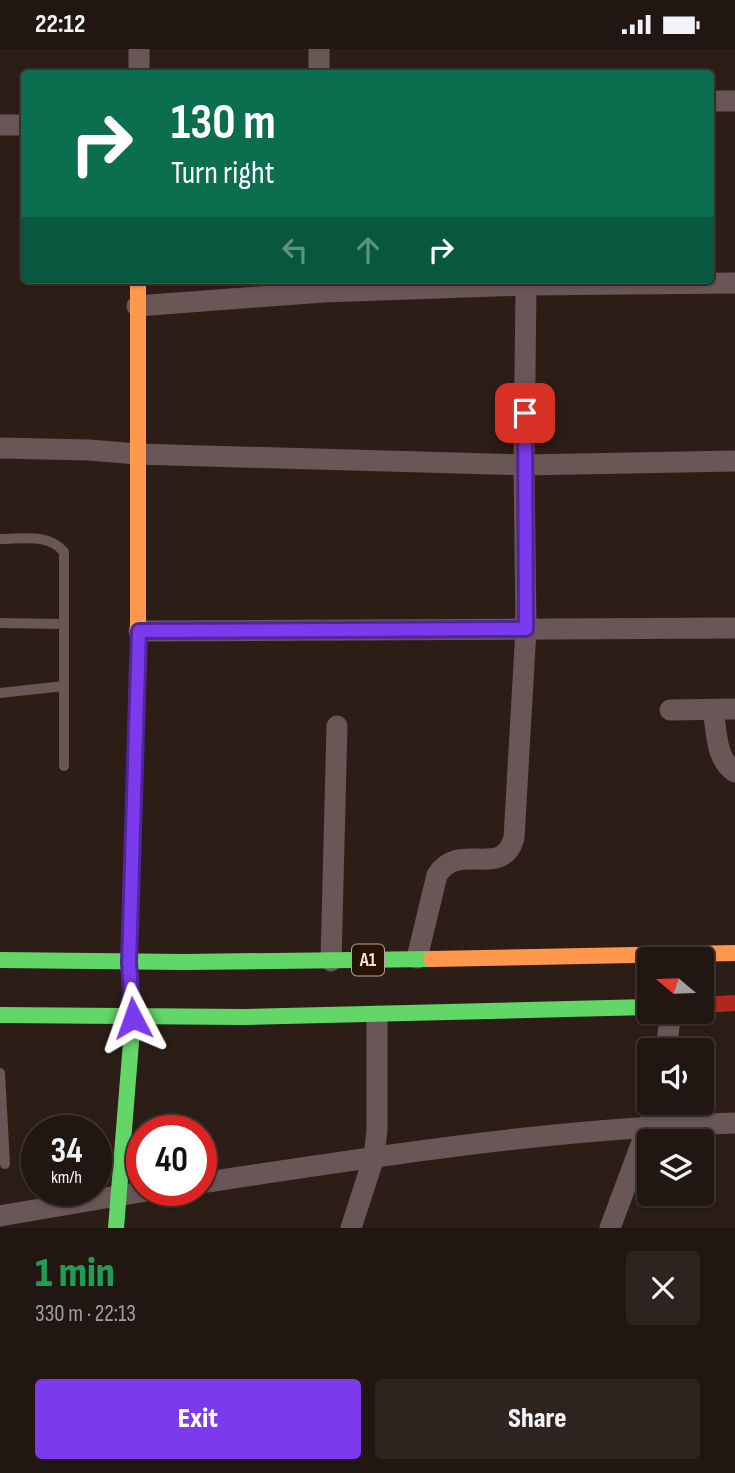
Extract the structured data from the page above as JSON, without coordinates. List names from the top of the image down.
{
  "streets": {
    "main road": ["A1"]
  },
  "north": "left",
  "page": {
    "status": "22:12",
    "turn": ["130 m", "Turn right"],
    "speed": "34 km/h",
    "limit": "40",
    "heading": ["1 min", "330 m · 22:13"],
    "buttons": ["Exit", "Share"]
  }
}
